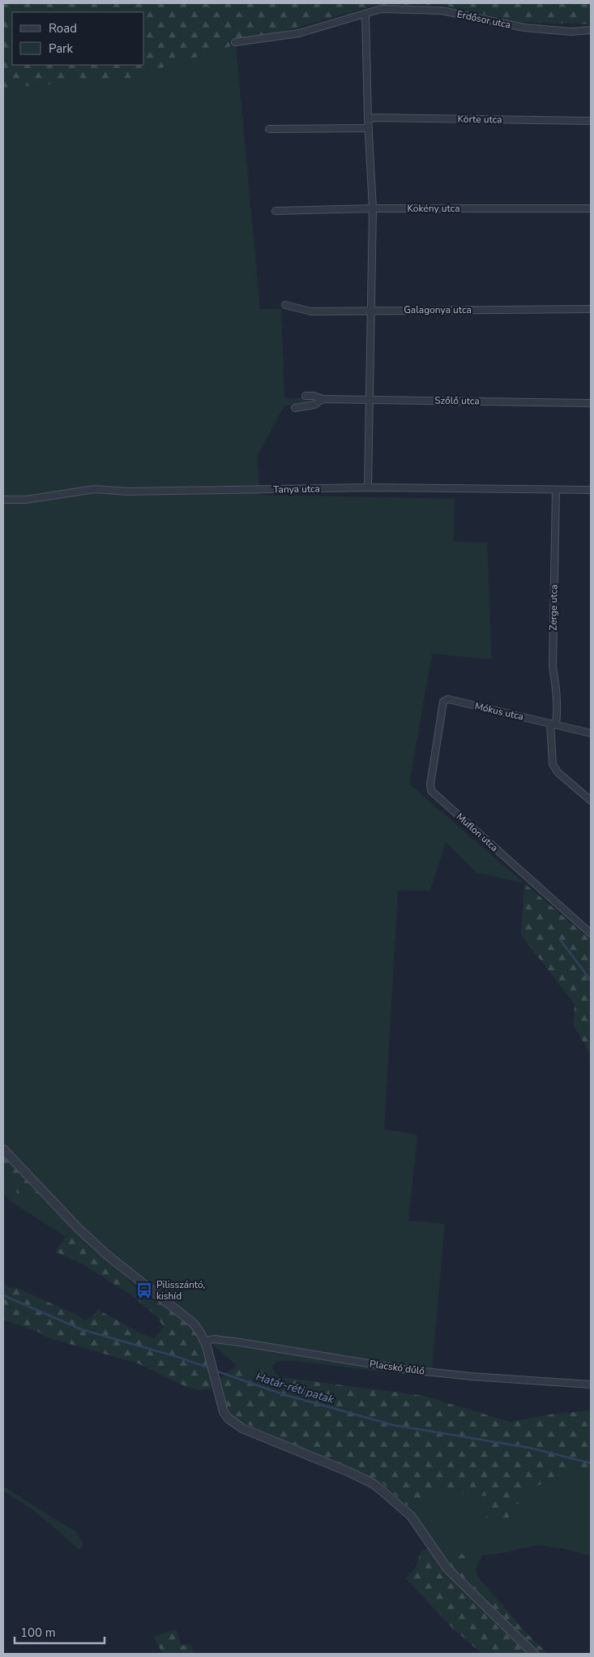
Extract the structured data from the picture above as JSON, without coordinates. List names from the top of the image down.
{
  "streets": {
    "street": [
      "Erdősor utca",
      "Körte utca",
      "Kökény utca",
      "Galagonya utca",
      "Szőlő utca",
      "Tanya utca",
      "Zerge utca",
      "Mókus utca",
      "Muflon utca",
      "Placskó dűlő"
    ]
  },
  "crossings": [
    ["Tanya utca", "Zerge utca"],
    ["Zerge utca", "Mókus utca"],
    ["Mókus utca", "Muflon utca"]
  ],
  "water": ["Határ-réti patak"],
  "places": {
    "bus stop": ["Pilisszántó, kishíd"]
  },
  "legend": ["Road", "Park"],
  "scale_bar": "100 m"
}
